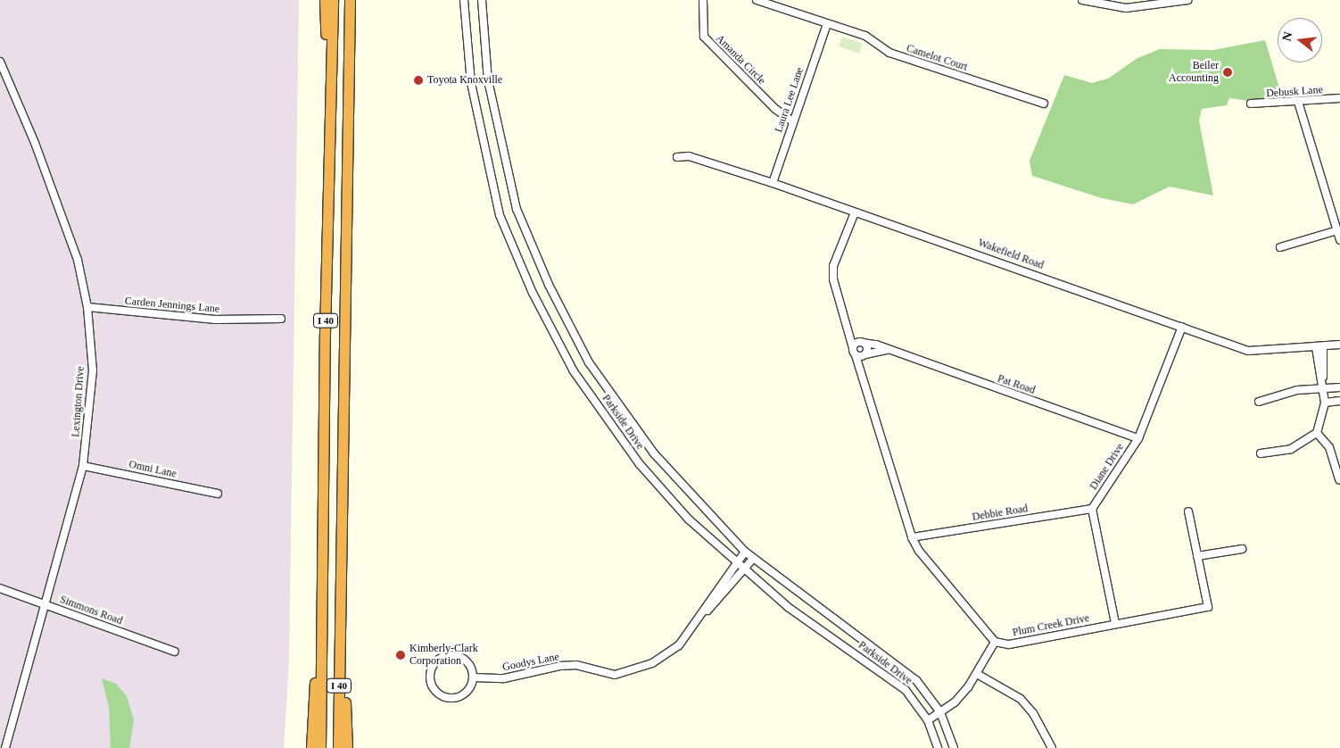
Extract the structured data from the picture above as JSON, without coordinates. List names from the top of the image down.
{
  "streets": {
    "highway": ["I 40"],
    "street": [
      "Camelot Court",
      "Amanda Circle",
      "Debusk Lane",
      "Laura Lee Lane",
      "Wakefield Road",
      "Carden Jennings Lane",
      "Pat Road",
      "Lexington Drive",
      "Parkside Drive",
      "Diane Drive",
      "Omni Lane",
      "Debbie Road",
      "Simmons Road",
      "Plum Creek Drive",
      "Goodys Lane"
    ]
  },
  "crossings": [
    ["Camelot Court", "Laura Lee Lane"],
    ["Amanda Circle", "Laura Lee Lane"],
    ["Laura Lee Lane", "Wakefield Road"],
    ["Wakefield Road", "Diane Drive"],
    ["Carden Jennings Lane", "Lexington Drive"],
    ["Pat Road", "Diane Drive"],
    ["Lexington Drive", "Omni Lane"],
    ["Lexington Drive", "Simmons Road"],
    ["Parkside Drive", "Goodys Lane"],
    ["Diane Drive", "Debbie Road"]
  ],
  "places": ["Beiler Accounting", "Toyota Knoxville", "Kimberly-Clark Corporation"],
  "north": "left"
}
